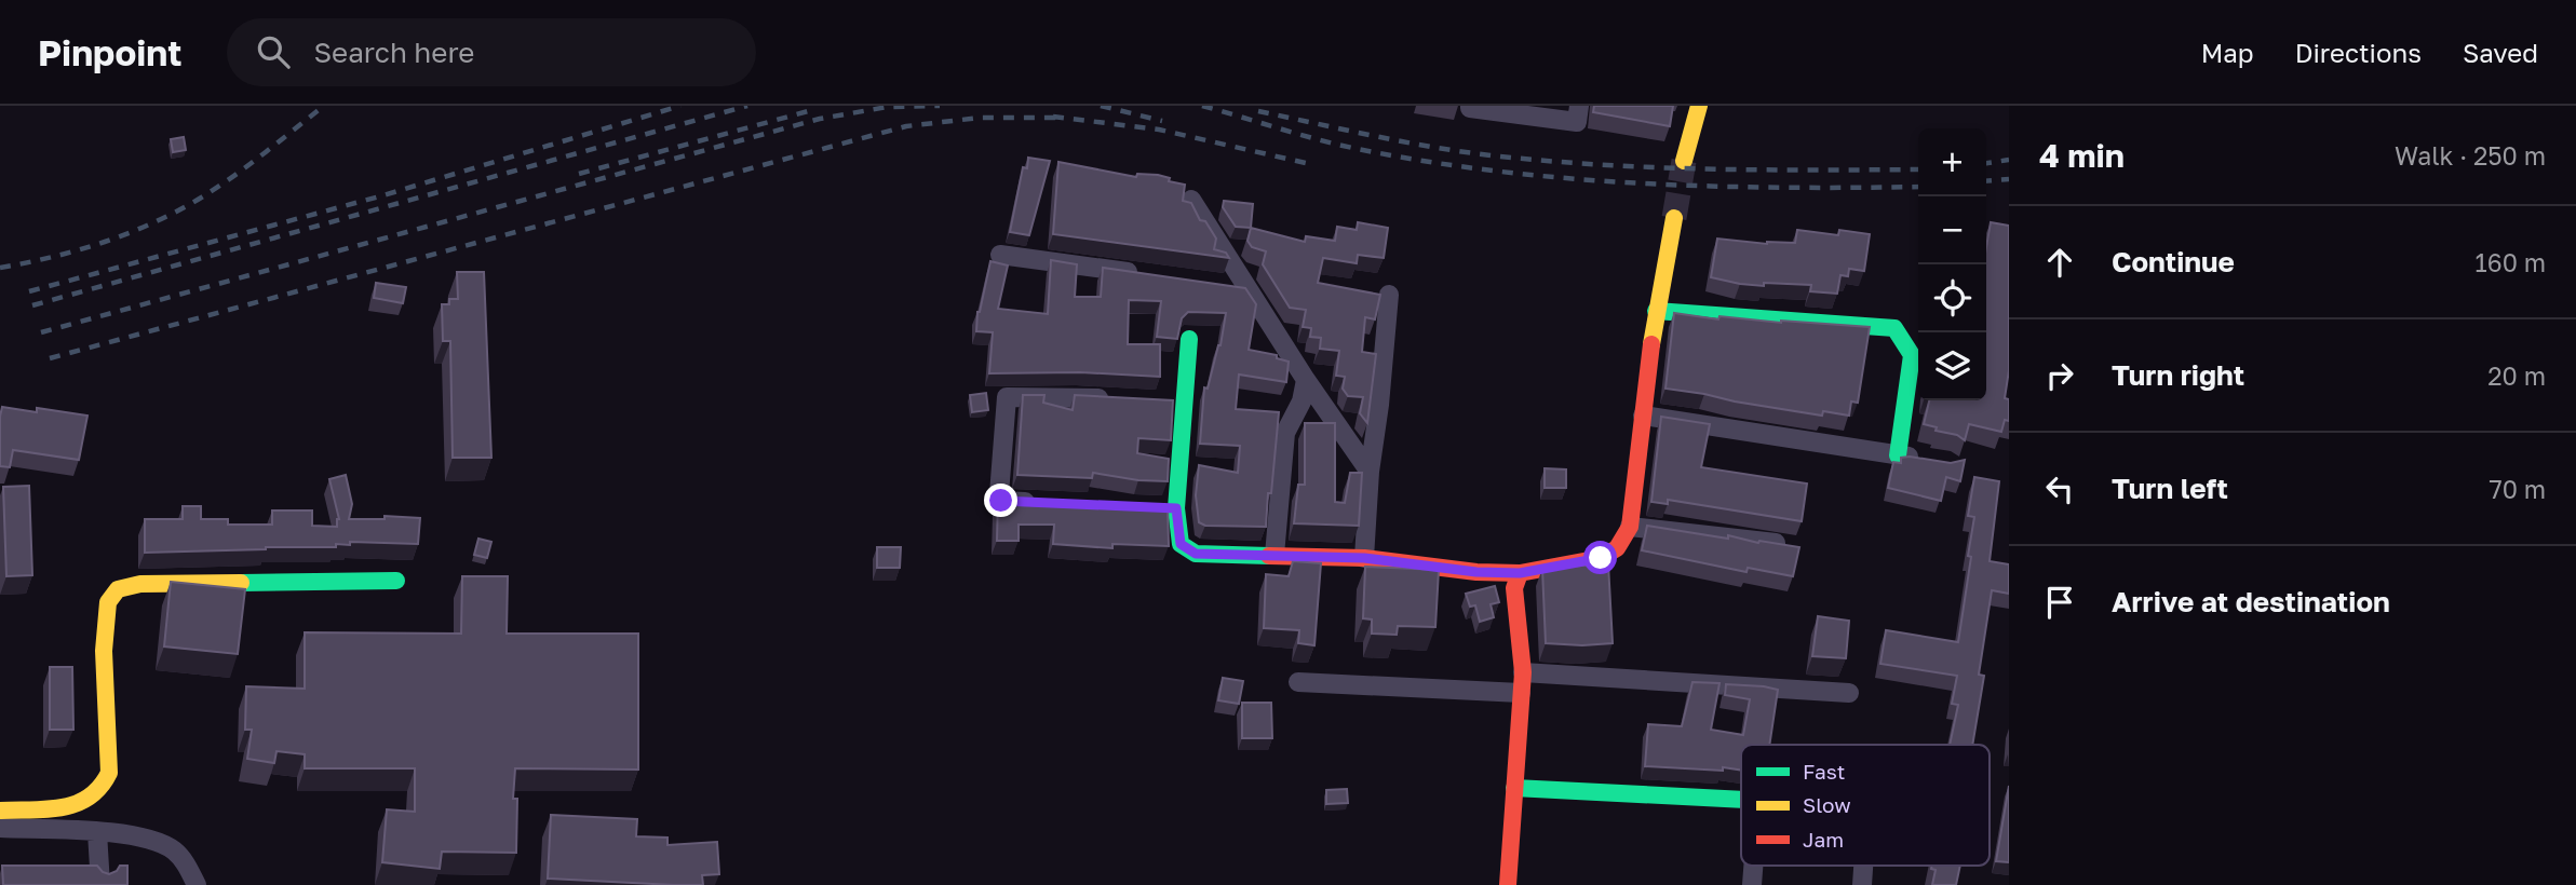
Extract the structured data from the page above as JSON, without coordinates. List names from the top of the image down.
{
  "legend": ["Fast", "Slow", "Jam"],
  "page": {
    "header": "Pinpoint",
    "search": "Search here",
    "nav": ["Map", "Directions", "Saved"],
    "heading": ["4 min", "Walk · 250 m"],
    "map_buttons": ["+", "−"],
    "list": [
      ["Continue", "160 m"],
      ["Turn right", "20 m"],
      ["Turn left", "70 m"],
      "Arrive at destination"
    ]
  }
}
